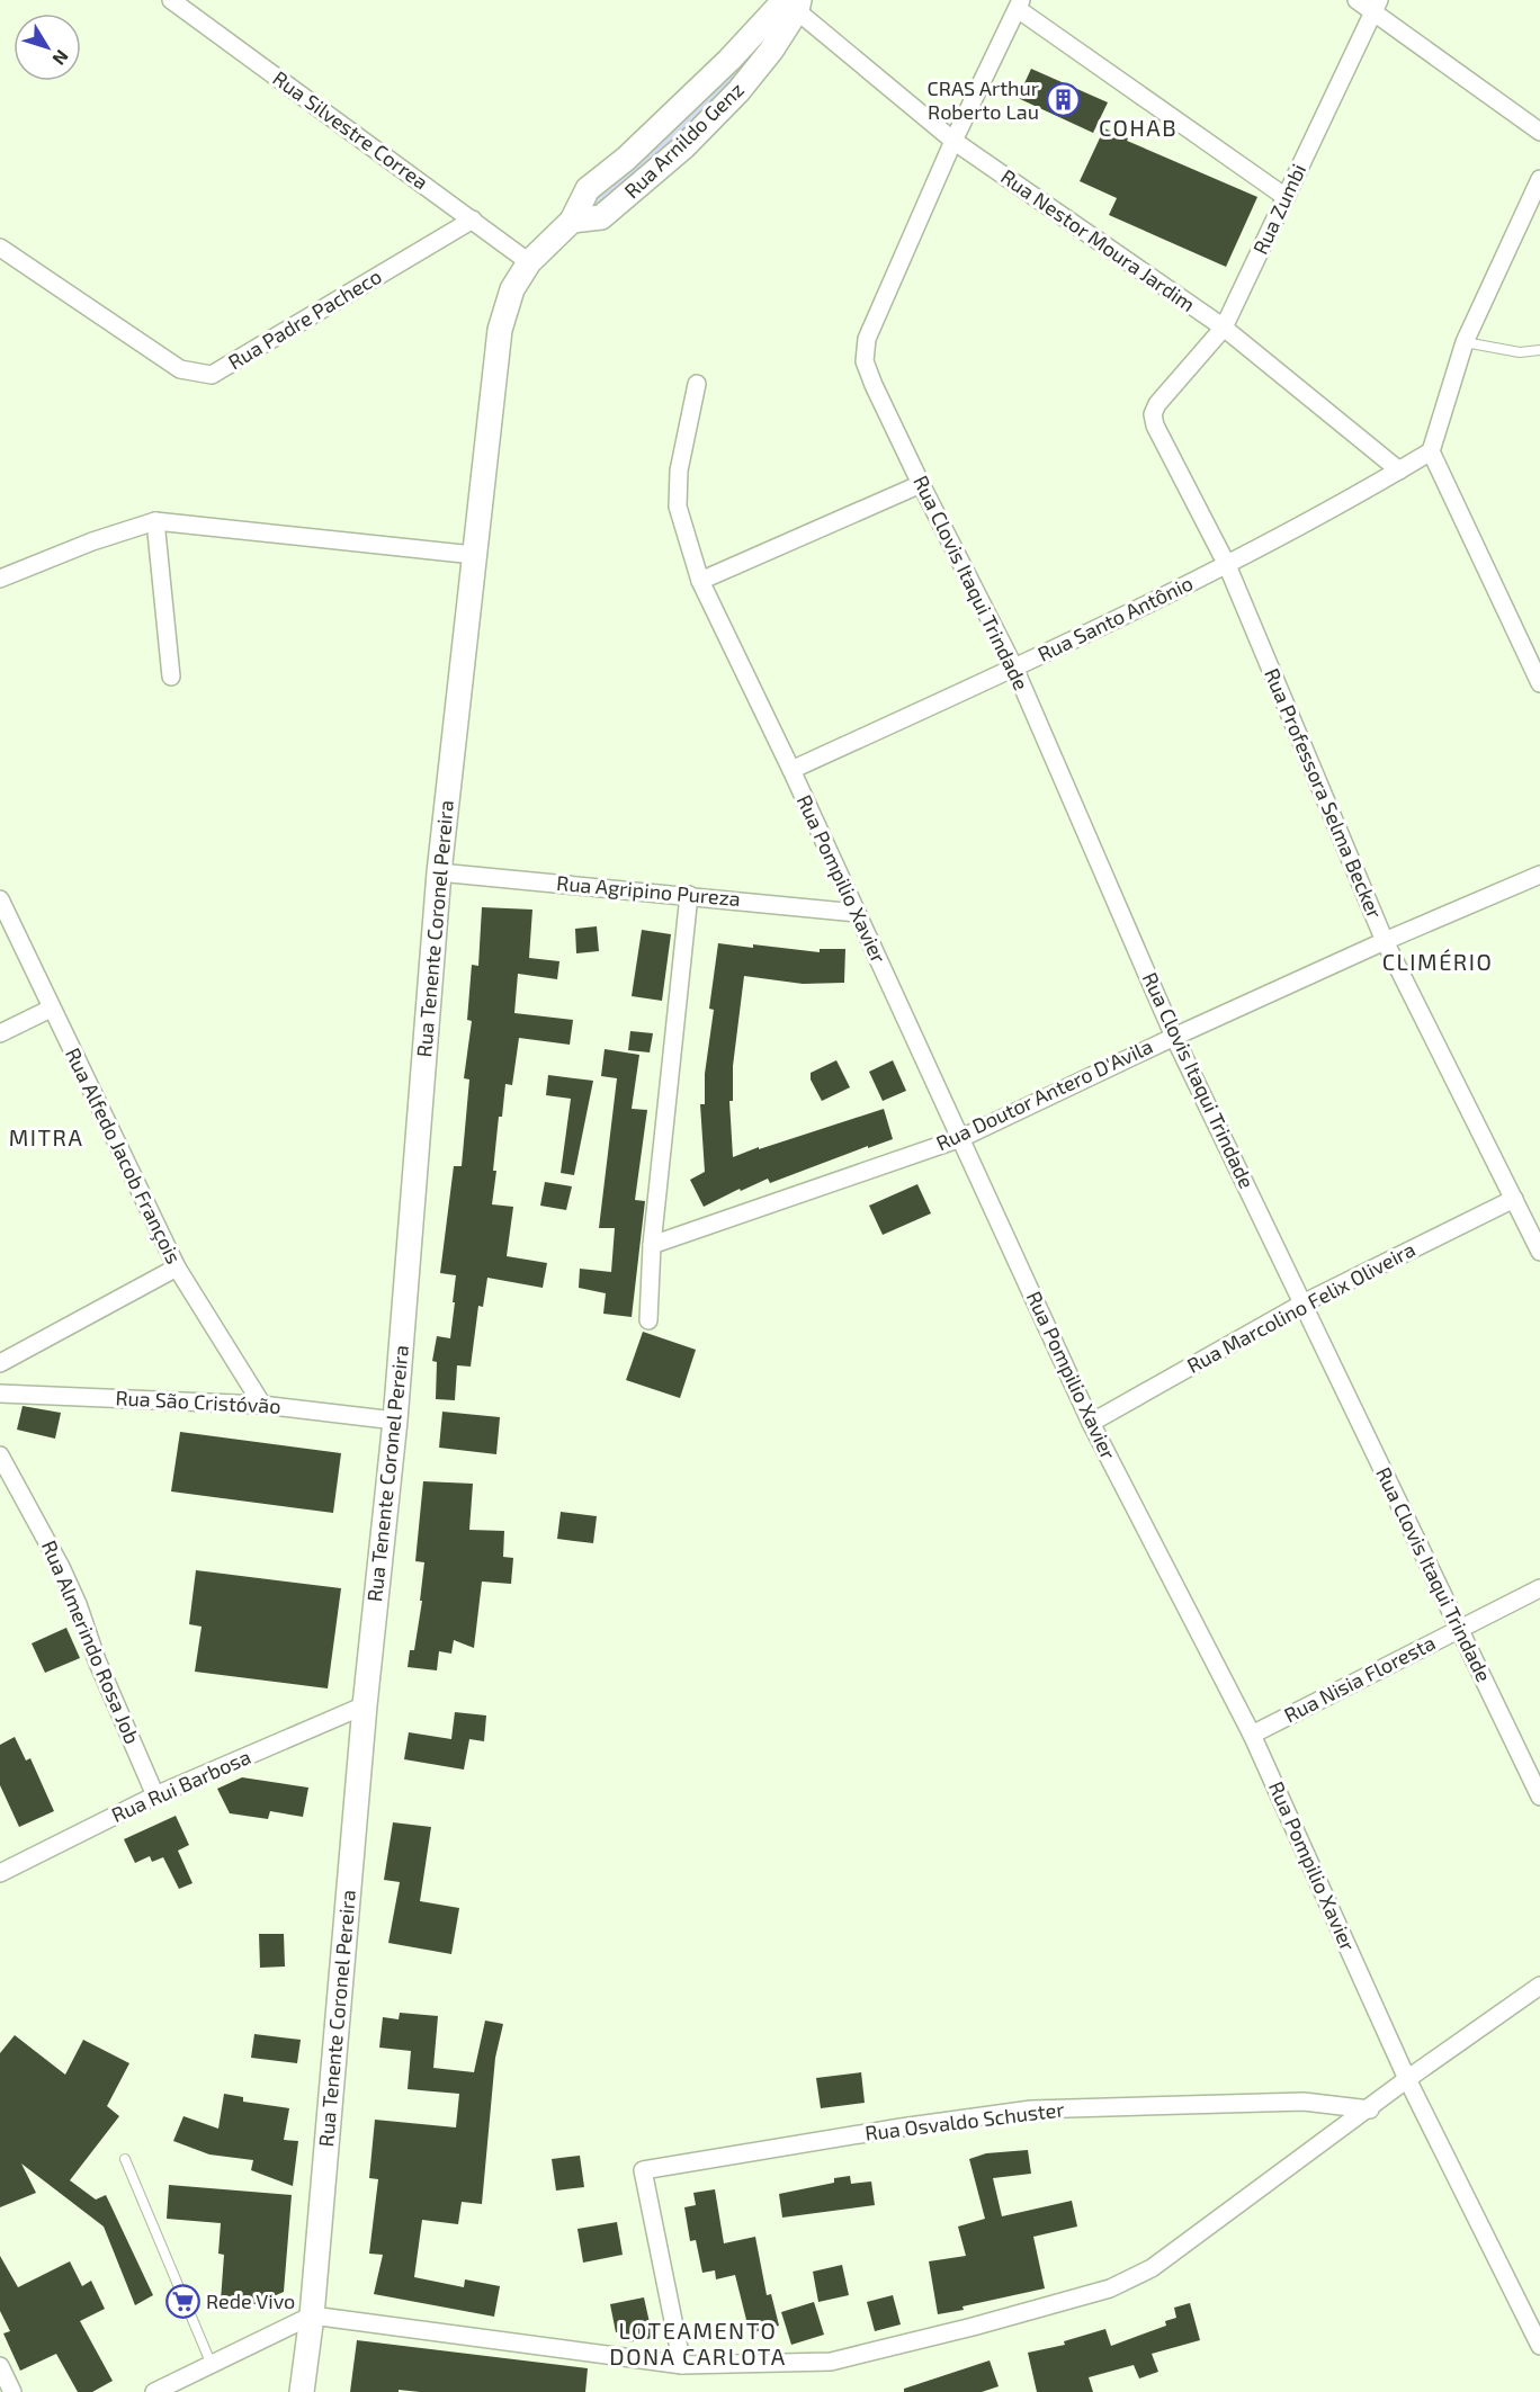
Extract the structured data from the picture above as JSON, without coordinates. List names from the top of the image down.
{
  "streets": {
    "main road": ["Rua Arnildo Genz", "Rua Tenente Coronel Pereira"],
    "street": [
      "Rua Silvestre Correa",
      "Rua Zumbi",
      "Rua Nestor Moura Jardim",
      "Rua Padre Pacheco",
      "Rua Clovis Itaqui Trindade",
      "Rua Santo Antônio",
      "Rua Professora Selma Becker",
      "Rua Pompilio Xavier",
      "Rua Agripino Pureza",
      "Rua Doutor Antero D'Avila",
      "Rua Alfedo Jacob François",
      "Rua Marcolino Felix Oliveira",
      "Rua São Cristóvão",
      "Rua Almerindo Rosa Job",
      "Rua Nisia Floresta",
      "Rua Rui Barbosa",
      "Rua Osvaldo Schuster"
    ]
  },
  "crossings": [
    ["Rua Silvestre Correa", "Rua Arnildo Genz"],
    ["Rua Silvestre Correa", "Rua Padre Pacheco"],
    ["Rua Silvestre Correa", "Rua Tenente Coronel Pereira"],
    ["Rua Arnildo Genz", "Rua Nestor Moura Jardim"],
    ["Rua Arnildo Genz", "Rua Tenente Coronel Pereira"],
    ["Rua Zumbi", "Rua Nestor Moura Jardim"],
    ["Rua Zumbi", "Rua Professora Selma Becker"],
    ["Rua Nestor Moura Jardim", "Rua Clovis Itaqui Trindade"],
    ["Rua Nestor Moura Jardim", "Rua Santo Antônio"],
    ["Rua Clovis Itaqui Trindade", "Rua Santo Antônio"],
    ["Rua Clovis Itaqui Trindade", "Rua Doutor Antero D'Avila"],
    ["Rua Clovis Itaqui Trindade", "Rua Marcolino Felix Oliveira"],
    ["Rua Clovis Itaqui Trindade", "Rua Nisia Floresta"],
    ["Rua Santo Antônio", "Rua Professora Selma Becker"],
    ["Rua Santo Antônio", "Rua Pompilio Xavier"],
    ["Rua Professora Selma Becker", "Rua Doutor Antero D'Avila"],
    ["Rua Professora Selma Becker", "Rua Marcolino Felix Oliveira"],
    ["Rua Pompilio Xavier", "Rua Agripino Pureza"],
    ["Rua Pompilio Xavier", "Rua Doutor Antero D'Avila"],
    ["Rua Pompilio Xavier", "Rua Marcolino Felix Oliveira"],
    ["Rua Pompilio Xavier", "Rua Nisia Floresta"],
    ["Rua Agripino Pureza", "Rua Tenente Coronel Pereira"],
    ["Rua Tenente Coronel Pereira", "Rua São Cristóvão"],
    ["Rua Tenente Coronel Pereira", "Rua Rui Barbosa"],
    ["Rua Alfedo Jacob François", "Rua São Cristóvão"],
    ["Rua Almerindo Rosa Job", "Rua Rui Barbosa"]
  ],
  "districts": [
    "COHAB",
    "CLIMÉRIO",
    "MITRA",
    "LOTEAMENTO DONA CARLOTA"
  ],
  "places": {
    "building": ["CRAS Arthur Roberto Lau"],
    "supermarket": ["Rede Vivo"]
  },
  "north": "bottom right"
}
